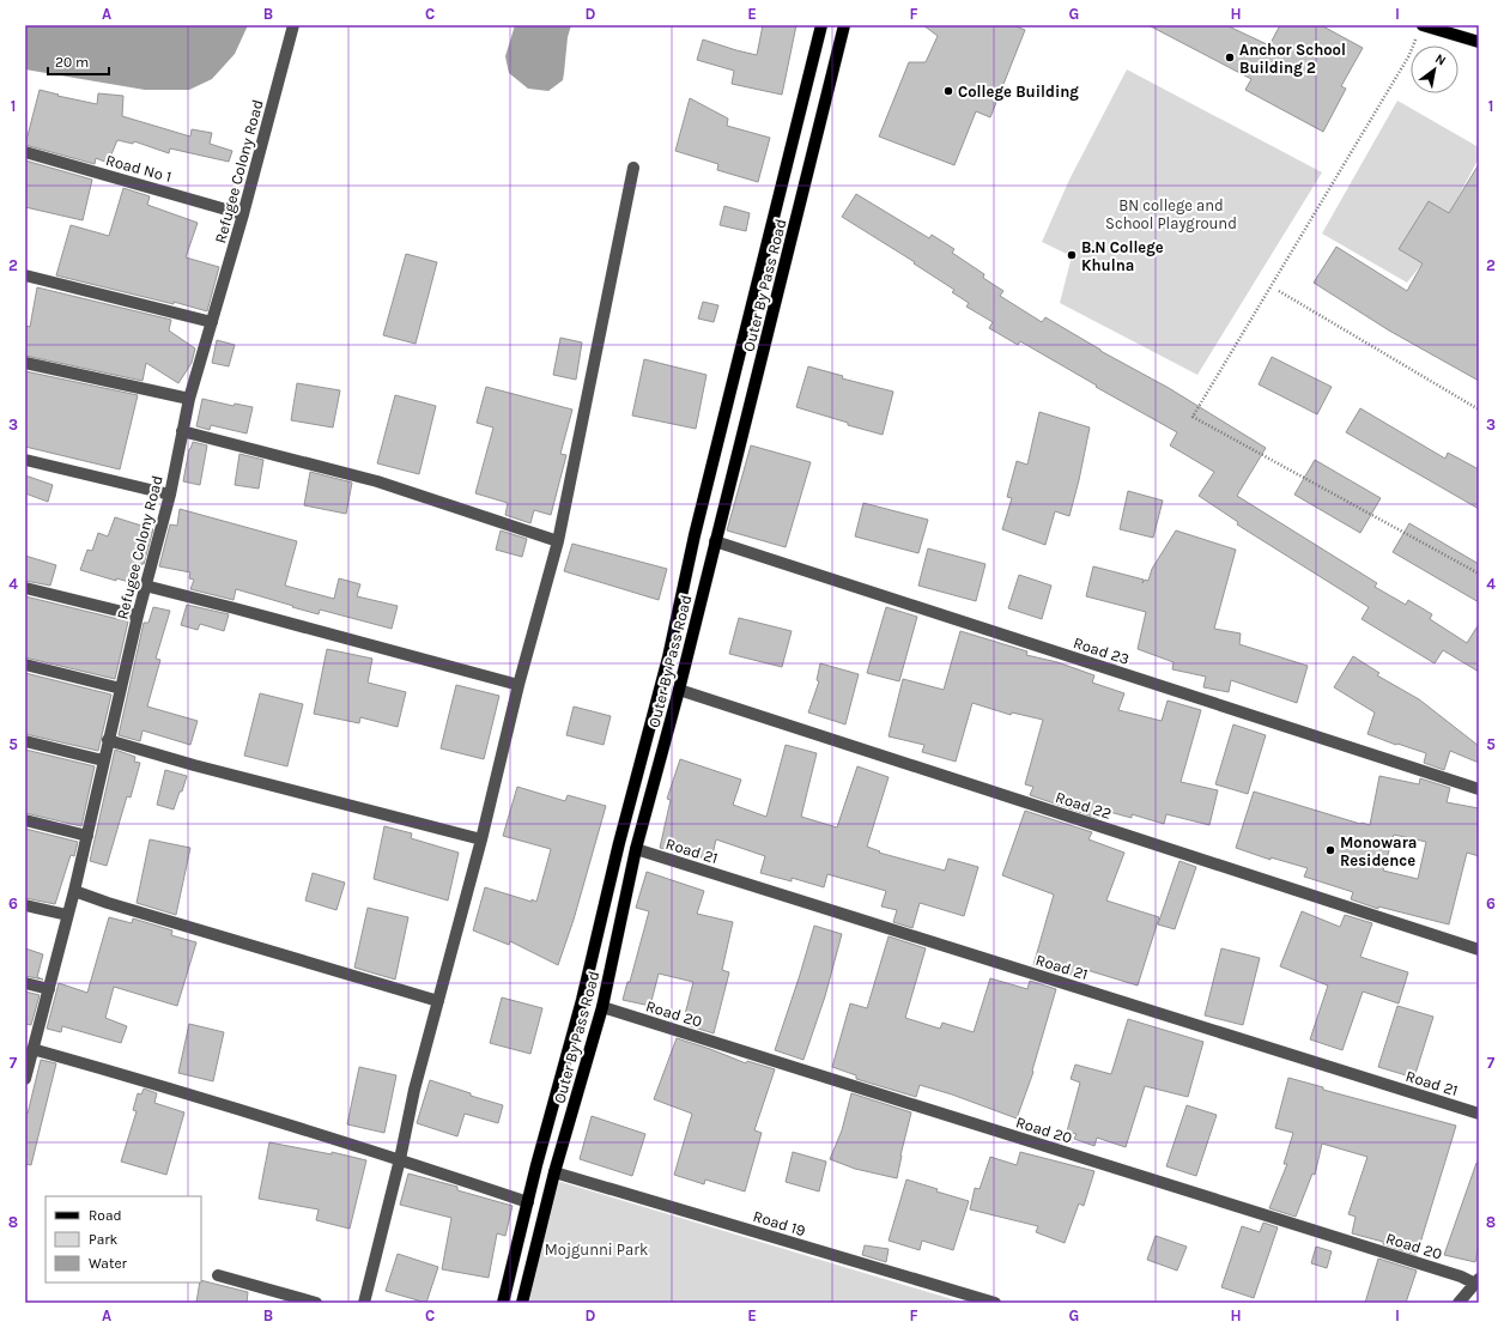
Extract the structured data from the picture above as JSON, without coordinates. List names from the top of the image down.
{
  "streets": {
    "main road": ["Outer By Pass Road"],
    "street": [
      "Road No 1",
      "Refugee Colony Road",
      "Road 23",
      "Road 22",
      "Road 21",
      "Road 20",
      "Road 19"
    ]
  },
  "crossings": [
    ["Road No 1", "Refugee Colony Road"],
    ["Outer By Pass Road", "Road 23"],
    ["Outer By Pass Road", "Road 22"],
    ["Outer By Pass Road", "Road 21"],
    ["Outer By Pass Road", "Road 20"],
    ["Outer By Pass Road", "Road 19"]
  ],
  "parks": ["BN college and School Playground", "Mojgunni Park"],
  "places": [
    "Anchor School Building 2",
    "College Building",
    "B.N College Khulna",
    "Monowara Residence"
  ],
  "legend": ["Road", "Park", "Water"],
  "scale_bar": "20 m",
  "north": "top right",
  "grid": {
    "columns": [
      "A",
      "B",
      "C",
      "D",
      "E",
      "F",
      "G",
      "H",
      "I"
    ],
    "rows": [
      "1",
      "2",
      "3",
      "4",
      "5",
      "6",
      "7",
      "8"
    ]
  }
}
